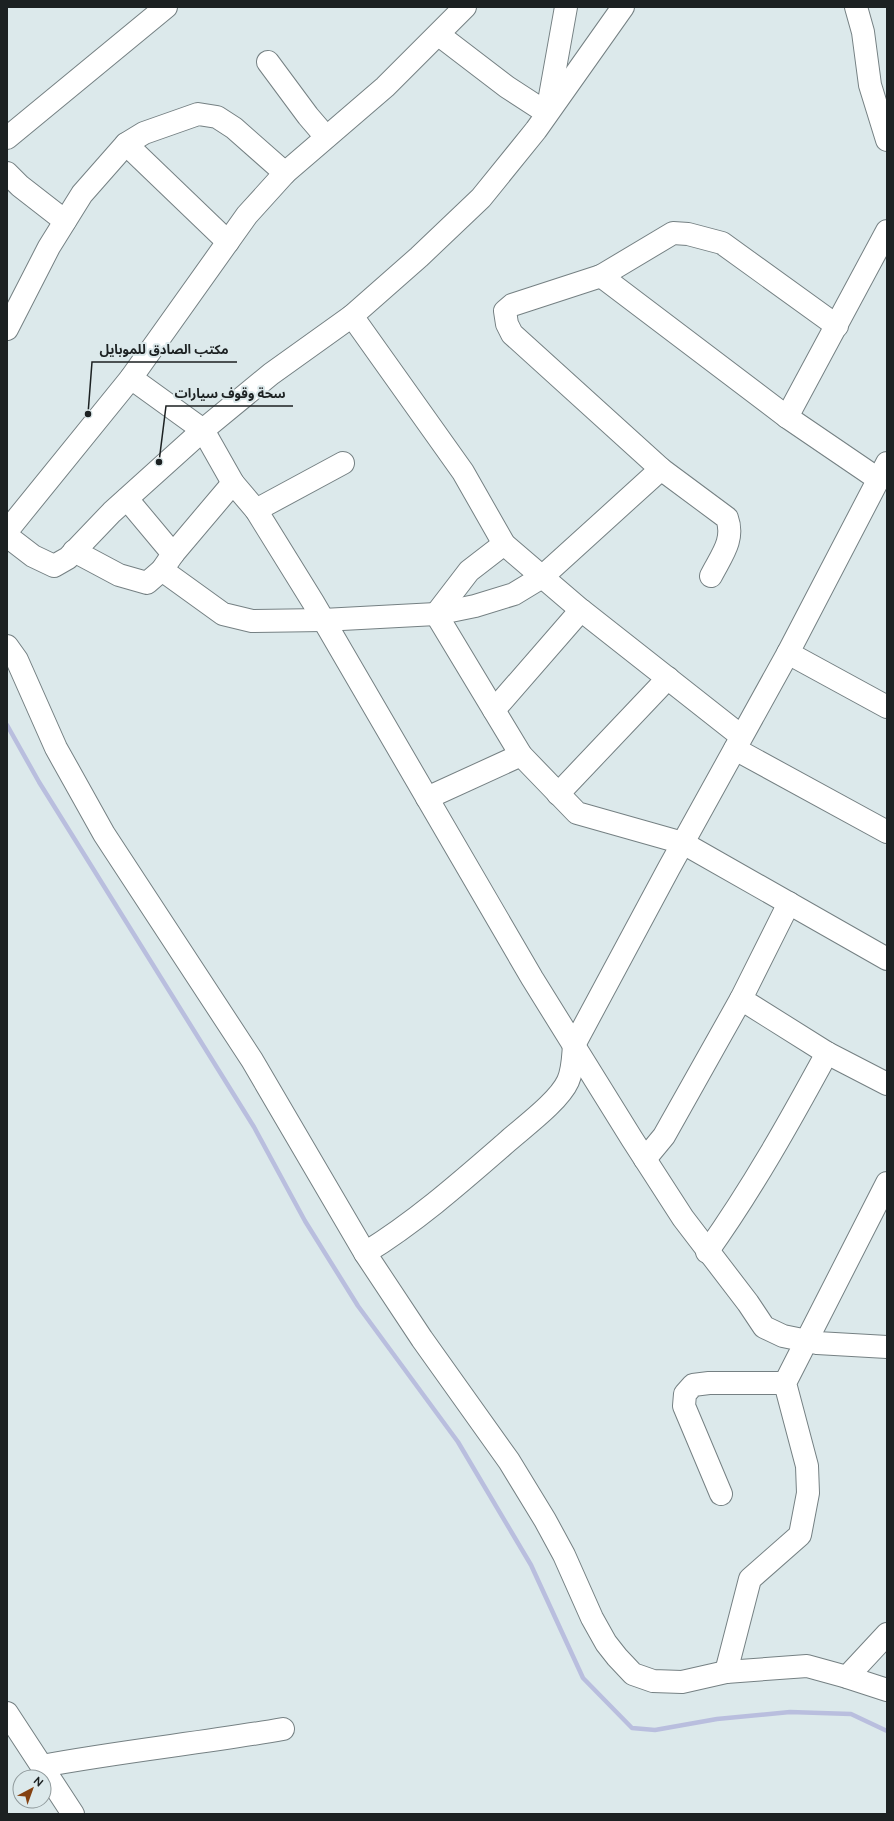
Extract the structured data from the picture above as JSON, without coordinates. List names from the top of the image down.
{
  "places": ["مكتب الصادق للموبايل", "سحة وقوف سيارات"],
  "north": "top right"
}
